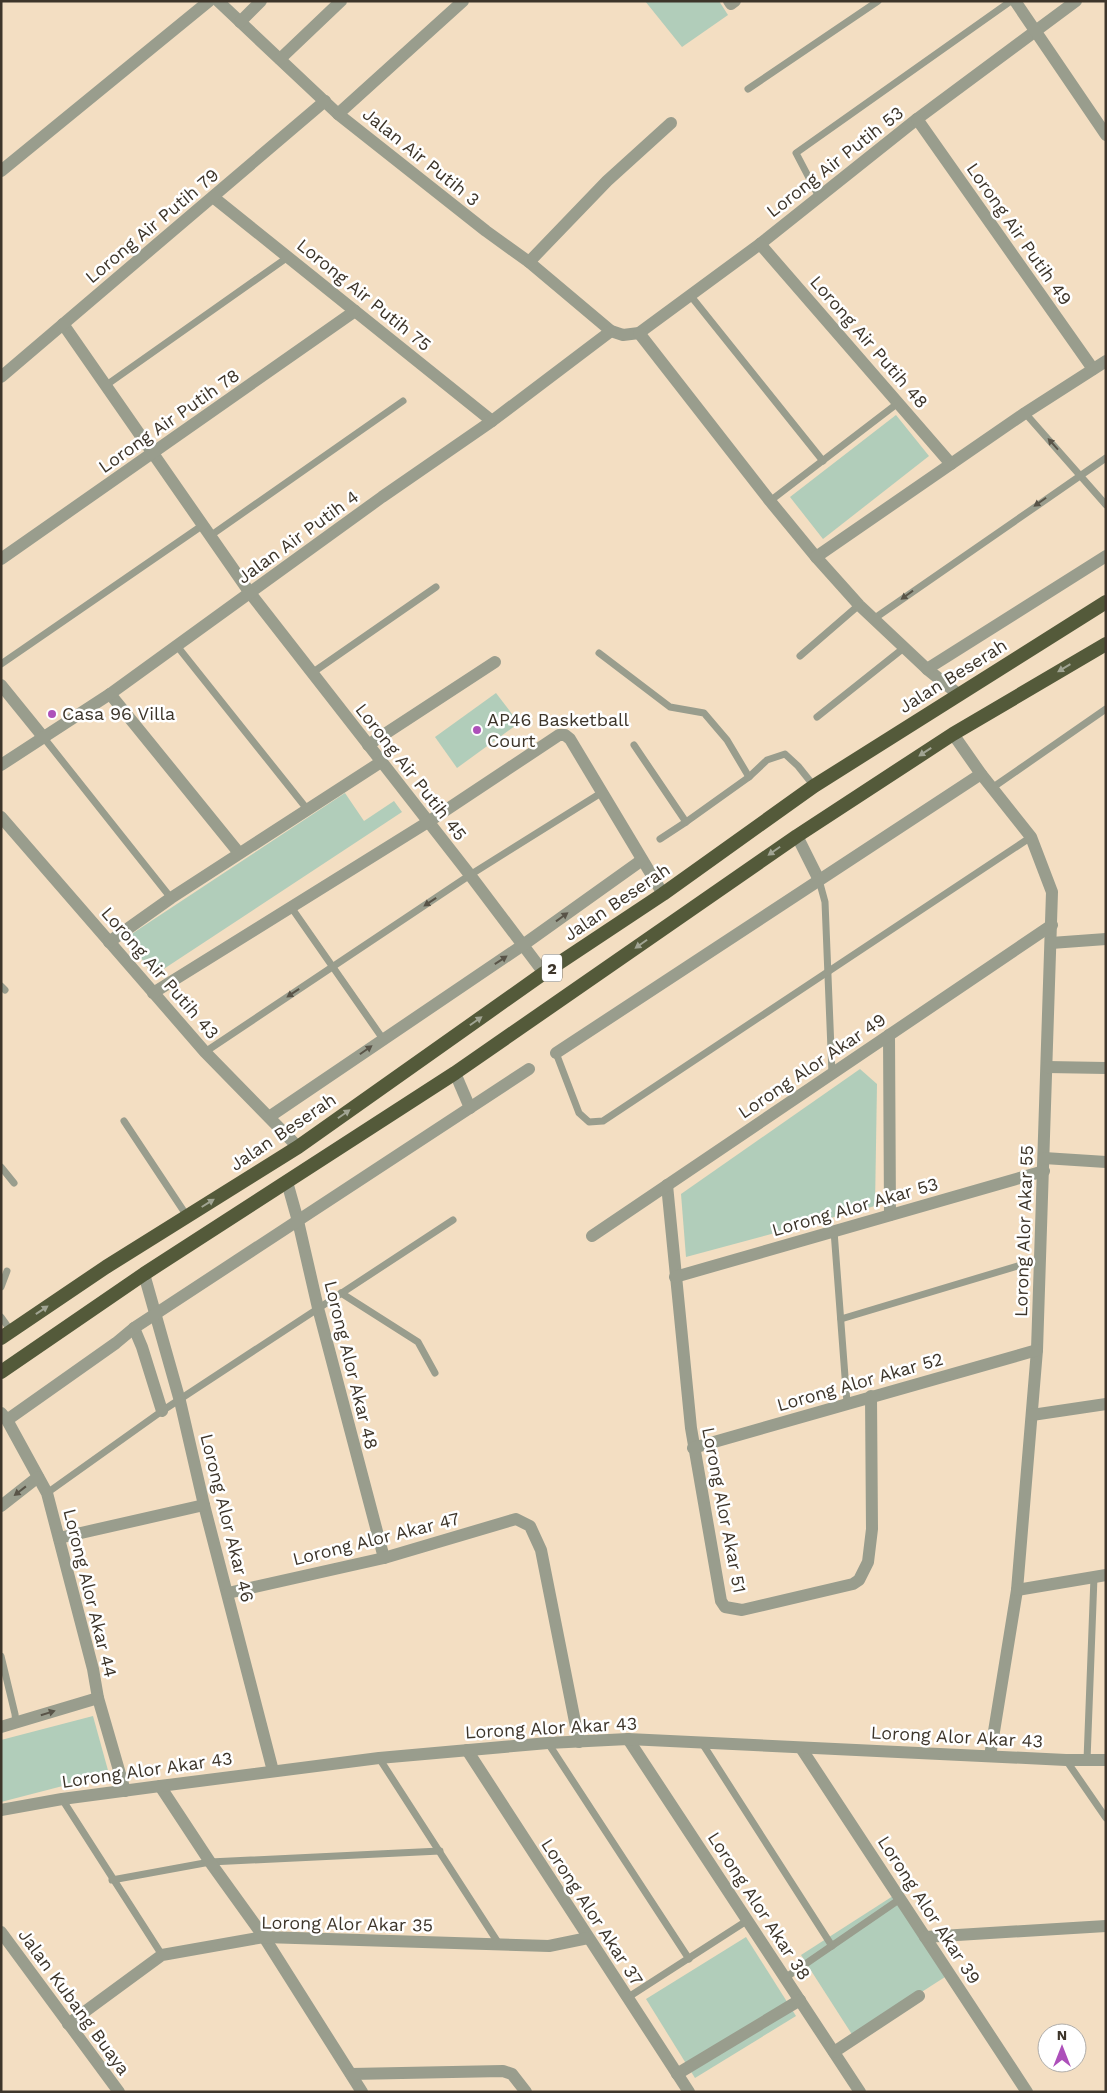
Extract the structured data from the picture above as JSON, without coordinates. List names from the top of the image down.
{
  "streets": {
    "highway": ["Jalan Beserah", "2"],
    "street": [
      "Jalan Air Putih 3",
      "Lorong Air Putih 53",
      "Lorong Air Putih 79",
      "Lorong Air Putih 49",
      "Lorong Air Putih 75",
      "Lorong Air Putih 48",
      "Lorong Air Putih 78",
      "Jalan Air Putih 4",
      "Lorong Air Putih 45",
      "Lorong Air Putih 43",
      "Lorong Alor Akar 49",
      "Lorong Alor Akar 53",
      "Lorong Alor Akar 55",
      "Lorong Alor Akar 48",
      "Lorong Alor Akar 52",
      "Lorong Alor Akar 51",
      "Lorong Alor Akar 46",
      "Lorong Alor Akar 47",
      "Lorong Alor Akar 44",
      "Lorong Alor Akar 43",
      "Lorong Alor Akar 38",
      "Lorong Alor Akar 39",
      "Lorong Alor Akar 37",
      "Lorong Alor Akar 35",
      "Jalan Kubang Buaya"
    ]
  },
  "crossings": [
    ["Jalan Air Putih 3", "Lorong Air Putih 79"],
    ["Jalan Air Putih 3", "Jalan Air Putih 4"],
    ["Lorong Air Putih 53", "Lorong Air Putih 49"],
    ["Lorong Air Putih 53", "Lorong Air Putih 48"],
    ["Lorong Air Putih 79", "Lorong Air Putih 75"],
    ["Lorong Air Putih 79", "Lorong Air Putih 45"],
    ["Lorong Air Putih 75", "Lorong Air Putih 78"],
    ["Lorong Air Putih 75", "Jalan Air Putih 4"],
    ["Lorong Air Putih 78", "Lorong Air Putih 45"],
    ["Jalan Air Putih 4", "Lorong Air Putih 45"],
    ["Jalan Beserah", "Lorong Air Putih 45"],
    ["Jalan Beserah", "Lorong Air Putih 43"],
    ["2", "Lorong Alor Akar 55"],
    ["2", "Lorong Alor Akar 48"],
    ["2", "Lorong Alor Akar 46"],
    ["Lorong Alor Akar 49", "Lorong Alor Akar 55"],
    ["Lorong Alor Akar 49", "Lorong Alor Akar 51"],
    ["Lorong Alor Akar 53", "Lorong Alor Akar 55"],
    ["Lorong Alor Akar 53", "Lorong Alor Akar 51"],
    ["Lorong Alor Akar 55", "Lorong Alor Akar 52"],
    ["Lorong Alor Akar 55", "Lorong Alor Akar 43"],
    ["Lorong Alor Akar 48", "Lorong Alor Akar 47"],
    ["Lorong Alor Akar 52", "Lorong Alor Akar 51"],
    ["Lorong Alor Akar 46", "Lorong Alor Akar 47"],
    ["Lorong Alor Akar 46", "Lorong Alor Akar 43"],
    ["Lorong Alor Akar 47", "Lorong Alor Akar 43"],
    ["Lorong Alor Akar 44", "Lorong Alor Akar 43"],
    ["Lorong Alor Akar 43", "Lorong Alor Akar 38"],
    ["Lorong Alor Akar 43", "Lorong Alor Akar 39"],
    ["Lorong Alor Akar 43", "Lorong Alor Akar 37"],
    ["Lorong Alor Akar 37", "Lorong Alor Akar 35"],
    ["Lorong Alor Akar 35", "Jalan Kubang Buaya"]
  ],
  "places": ["Casa 96 Villa", "AP46 Basketball Court"],
  "north": "top"
}
